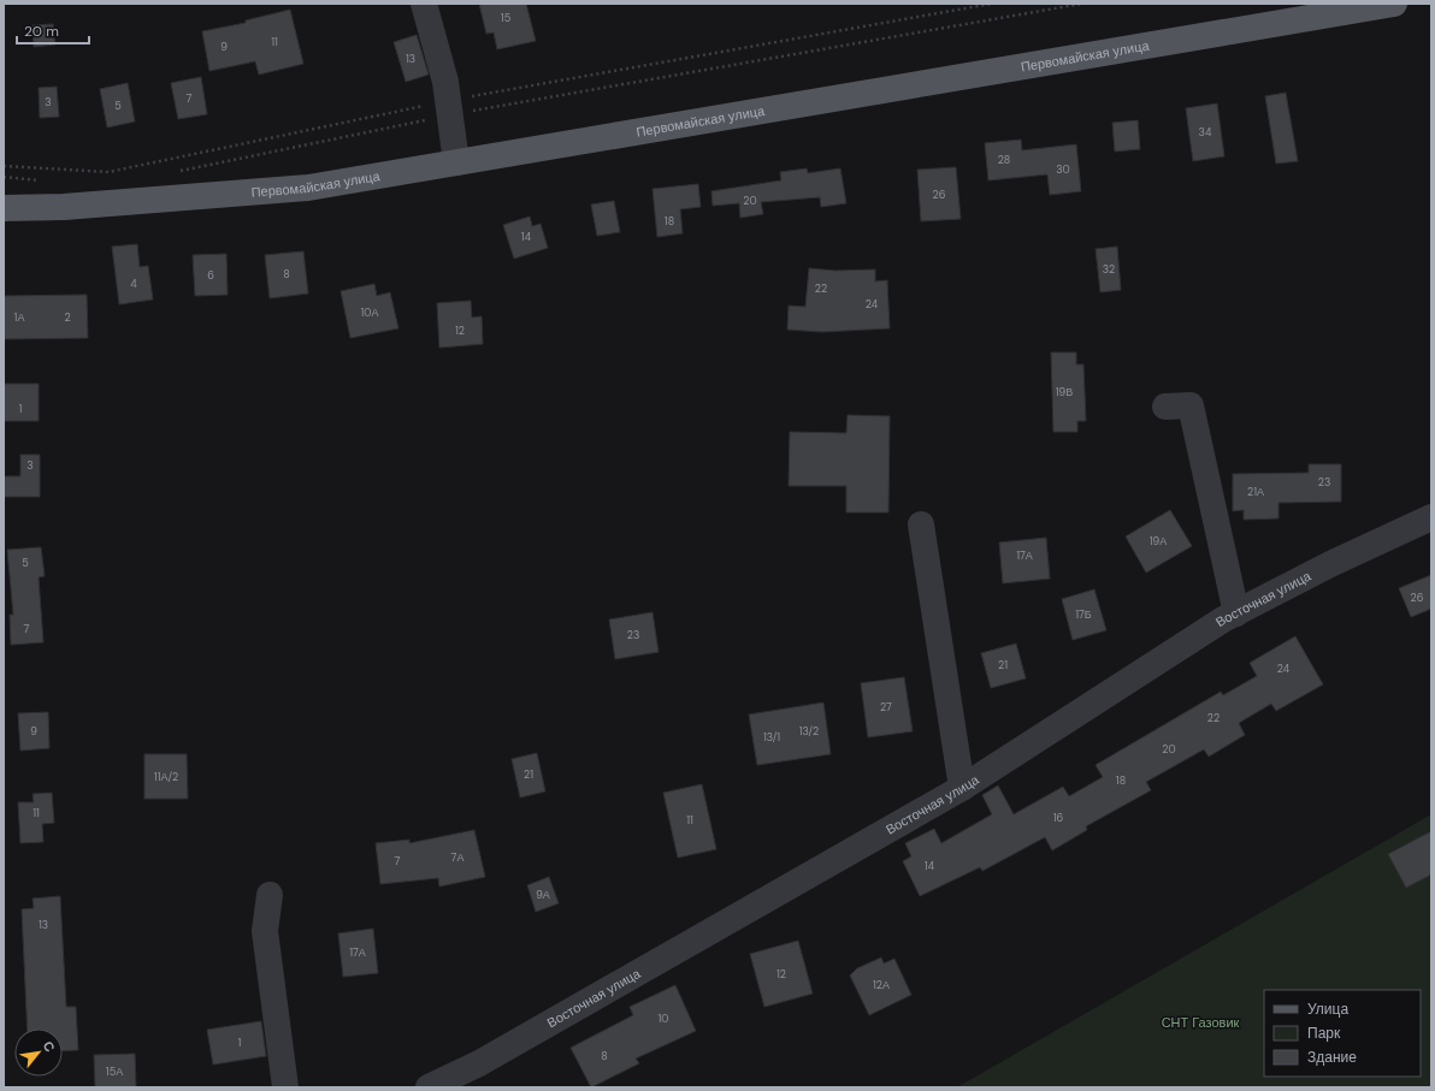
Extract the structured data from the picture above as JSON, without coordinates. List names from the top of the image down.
{
  "streets": {
    "main road": ["Первомайская улица"],
    "street": ["Восточная улица"]
  },
  "parks": ["СНТ Газовик"],
  "house_numbers": [
    "15",
    "11",
    "9",
    "13",
    "7",
    "3",
    "5",
    "34",
    "28",
    "30",
    "26",
    "20",
    "18",
    "14",
    "32",
    "8",
    "6",
    "4",
    "22",
    "24",
    "10А",
    "1А",
    "2",
    "12",
    "19В",
    "1",
    "3",
    "23",
    "21А",
    "19А",
    "17А",
    "5",
    "26",
    "17Б",
    "7",
    "23",
    "21",
    "24",
    "27",
    "22",
    "9",
    "13/2",
    "13/1",
    "20",
    "21",
    "11А/2",
    "18",
    "11",
    "16",
    "11",
    "7А",
    "7",
    "14",
    "9А",
    "13",
    "17А",
    "12",
    "12А",
    "10",
    "1",
    "8",
    "15А"
  ],
  "legend": ["Улица", "Парк", "Здание"],
  "scale_bar": "20 m",
  "north": "top right"
}
